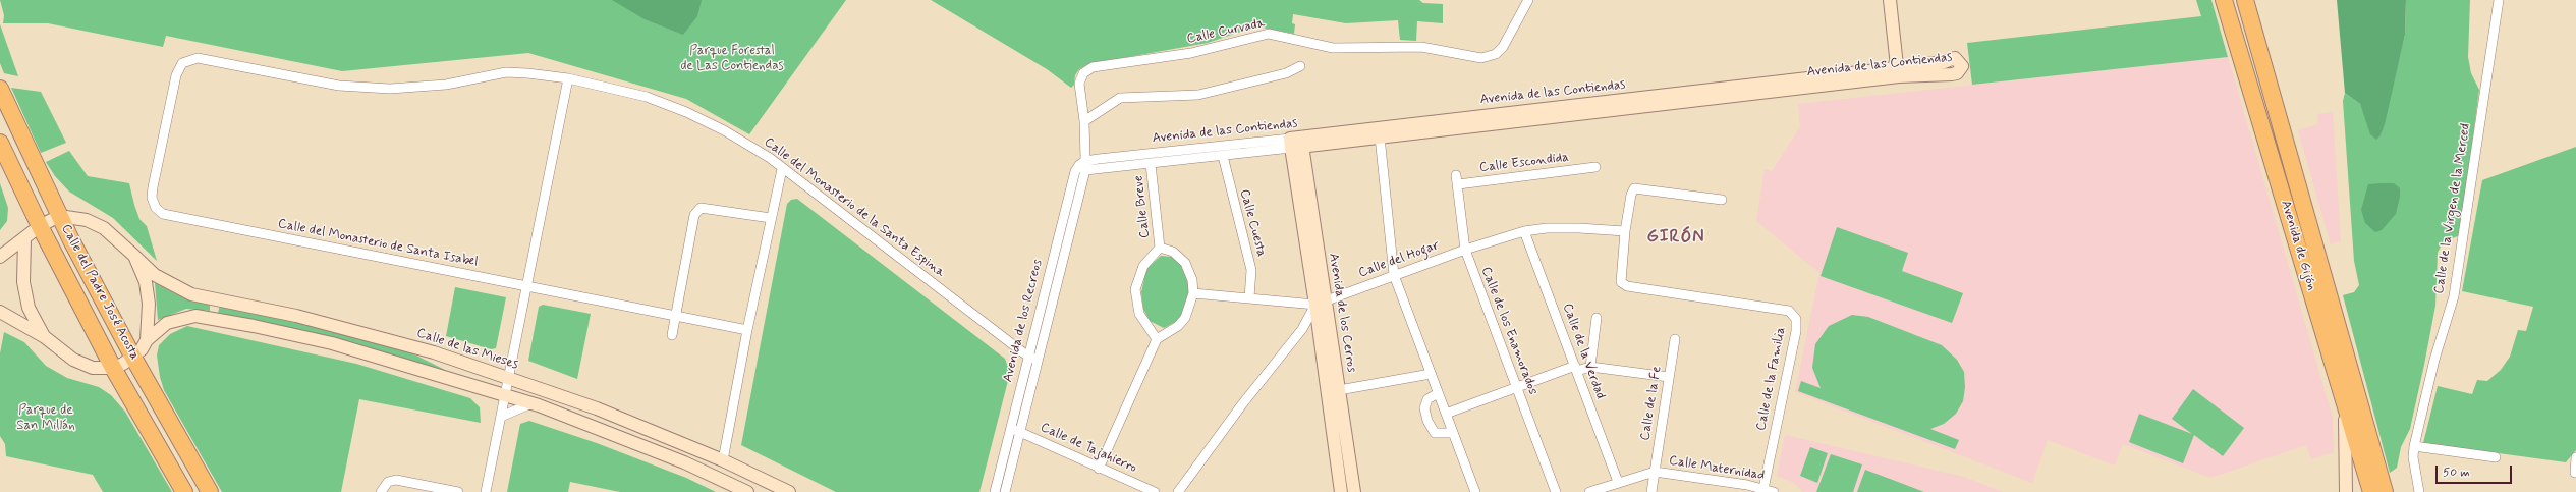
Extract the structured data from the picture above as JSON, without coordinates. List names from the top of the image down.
{
  "streets": {
    "highway": ["Avenida de Gijón", "Calle del Padre José Acosta"],
    "main road": ["Avenida de las Contiendas", "Avenida de los Cerros", "Calle de las Mieses"],
    "street": [
      "Calle Curvada",
      "Calle Escondida",
      "Calle Breve",
      "Calle del Monasterio de la Santa Espina",
      "Calle de la Virgen de la Merced",
      "Calle Cuesta",
      "Calle del Monasterio de Santa Isabel",
      "Calle del Hogar",
      "Avenida de los Recreos",
      "Calle de los Enamorados",
      "Calle de la Verdad",
      "Calle de la Familia",
      "Calle de la Fe",
      "Calle de Tajahierro",
      "Calle Maternidad"
    ]
  },
  "crossings": [
    ["Calle Curvada", "Avenida de las Contiendas"],
    ["Calle Curvada", "Avenida de los Recreos"],
    ["Avenida de las Contiendas", "Calle Breve"],
    ["Avenida de las Contiendas", "Calle Cuesta"],
    ["Avenida de las Contiendas", "Avenida de los Cerros"],
    ["Avenida de las Contiendas", "Avenida de los Recreos"],
    ["Calle Escondida", "Calle de los Enamorados"],
    ["Calle del Monasterio de la Santa Espina", "Calle del Monasterio de Santa Isabel"],
    ["Calle del Monasterio de la Santa Espina", "Avenida de los Recreos"],
    ["Calle del Hogar", "Avenida de los Cerros"],
    ["Calle del Hogar", "Calle de los Enamorados"],
    ["Calle del Hogar", "Calle de la Verdad"],
    ["Calle del Hogar", "Calle de la Familia"],
    ["Calle del Padre José Acosta", "Calle de las Mieses"],
    ["Avenida de los Recreos", "Calle de Tajahierro"],
    ["Calle de la Familia", "Calle Maternidad"],
    ["Calle de la Fe", "Calle Maternidad"]
  ],
  "districts": ["GIRÓN"],
  "parks": ["Parque Forestal de Las Contiendas", "Parque de San Millán"],
  "scale_bar": "50 m"
}
